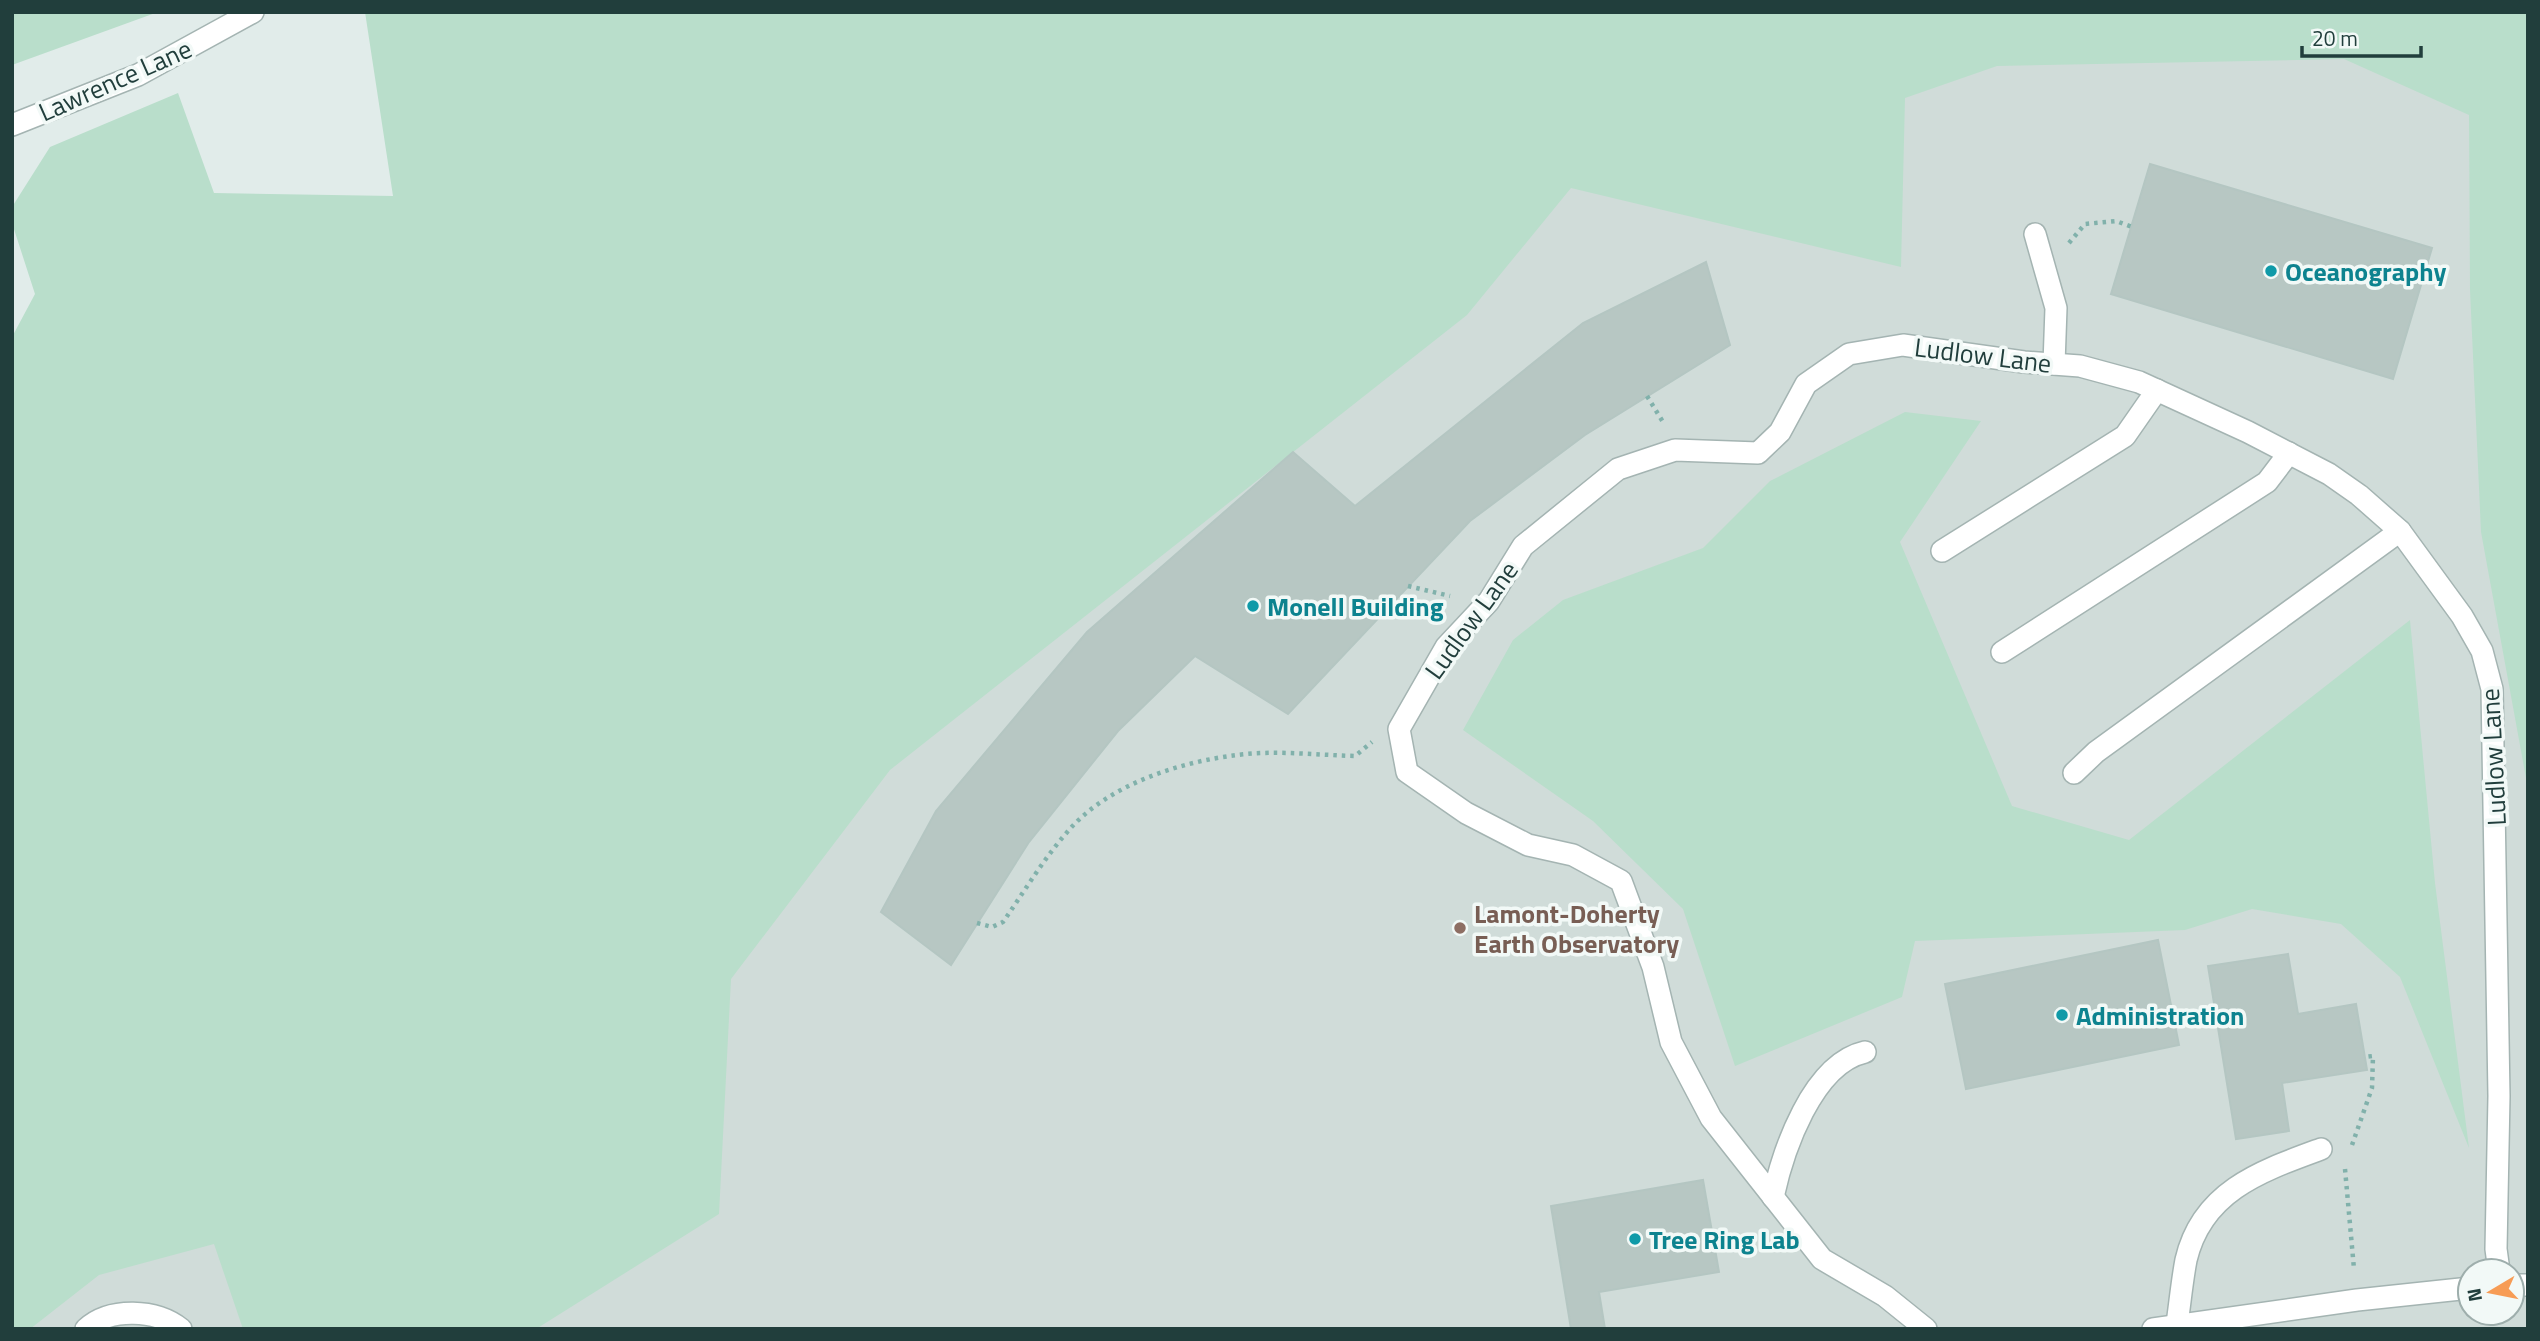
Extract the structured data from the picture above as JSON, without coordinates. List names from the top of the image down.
{
  "streets": {
    "street": ["Lawrence Lane", "Ludlow Lane"]
  },
  "places": [
    "Oceanography",
    "Monell Building",
    "Lamont-Doherty Earth Observatory",
    "Administration",
    "Tree Ring Lab"
  ],
  "scale_bar": "20 m",
  "north": "left"
}
